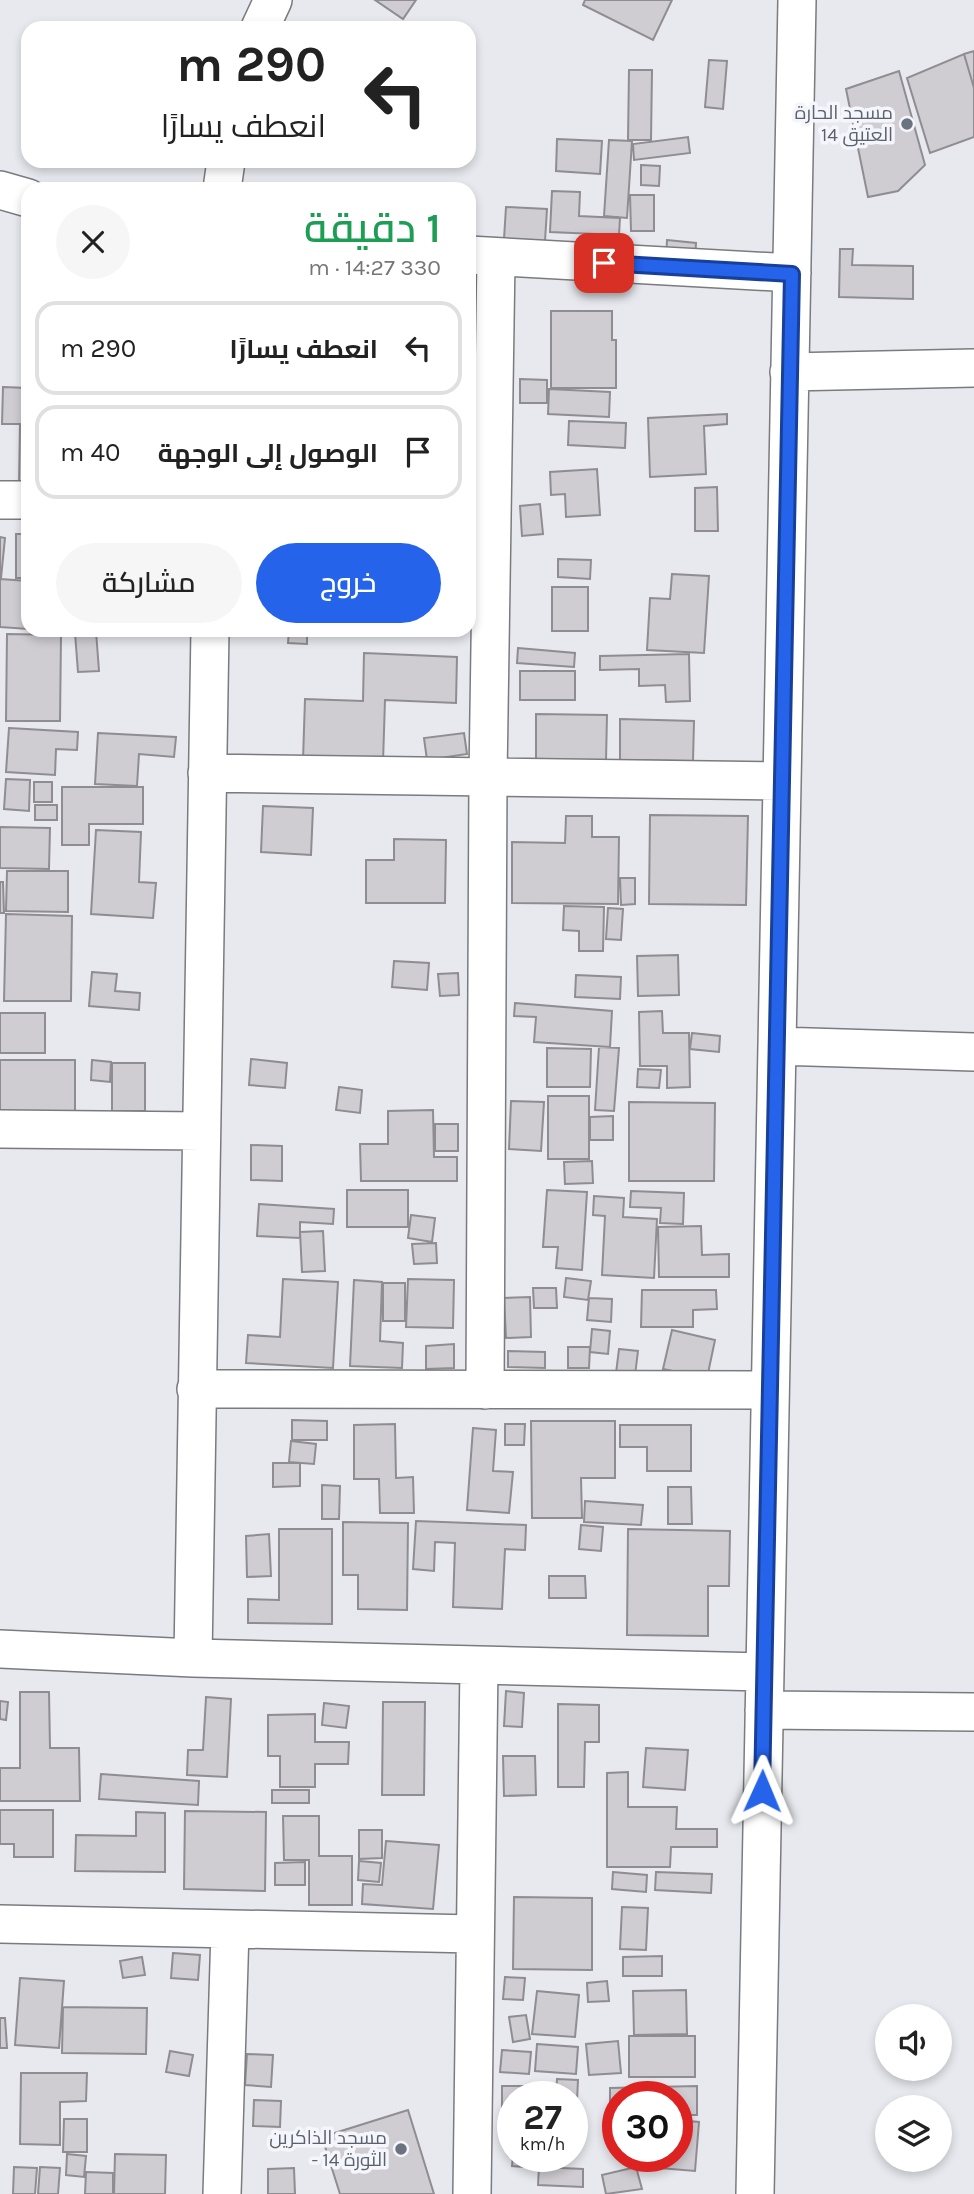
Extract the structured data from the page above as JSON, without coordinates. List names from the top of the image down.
{
  "places": ["مسجد الحارة 14 العتيق", "مسجد الذاكرين - الثورة 14"],
  "page": {
    "turn": ["290 m", "انعطف يسارًا"],
    "heading": ["1 دقيقة", "330 m · 14:27"],
    "list": [
      {
        "name": "انعطف يسارًا",
        "value": "290 m"
      },
      {
        "name": "الوصول إلى الوجهة",
        "value": "40 m"
      }
    ],
    "buttons": ["خروج", "مشاركة"],
    "speed": "27 km/h",
    "limit": "30"
  }
}
